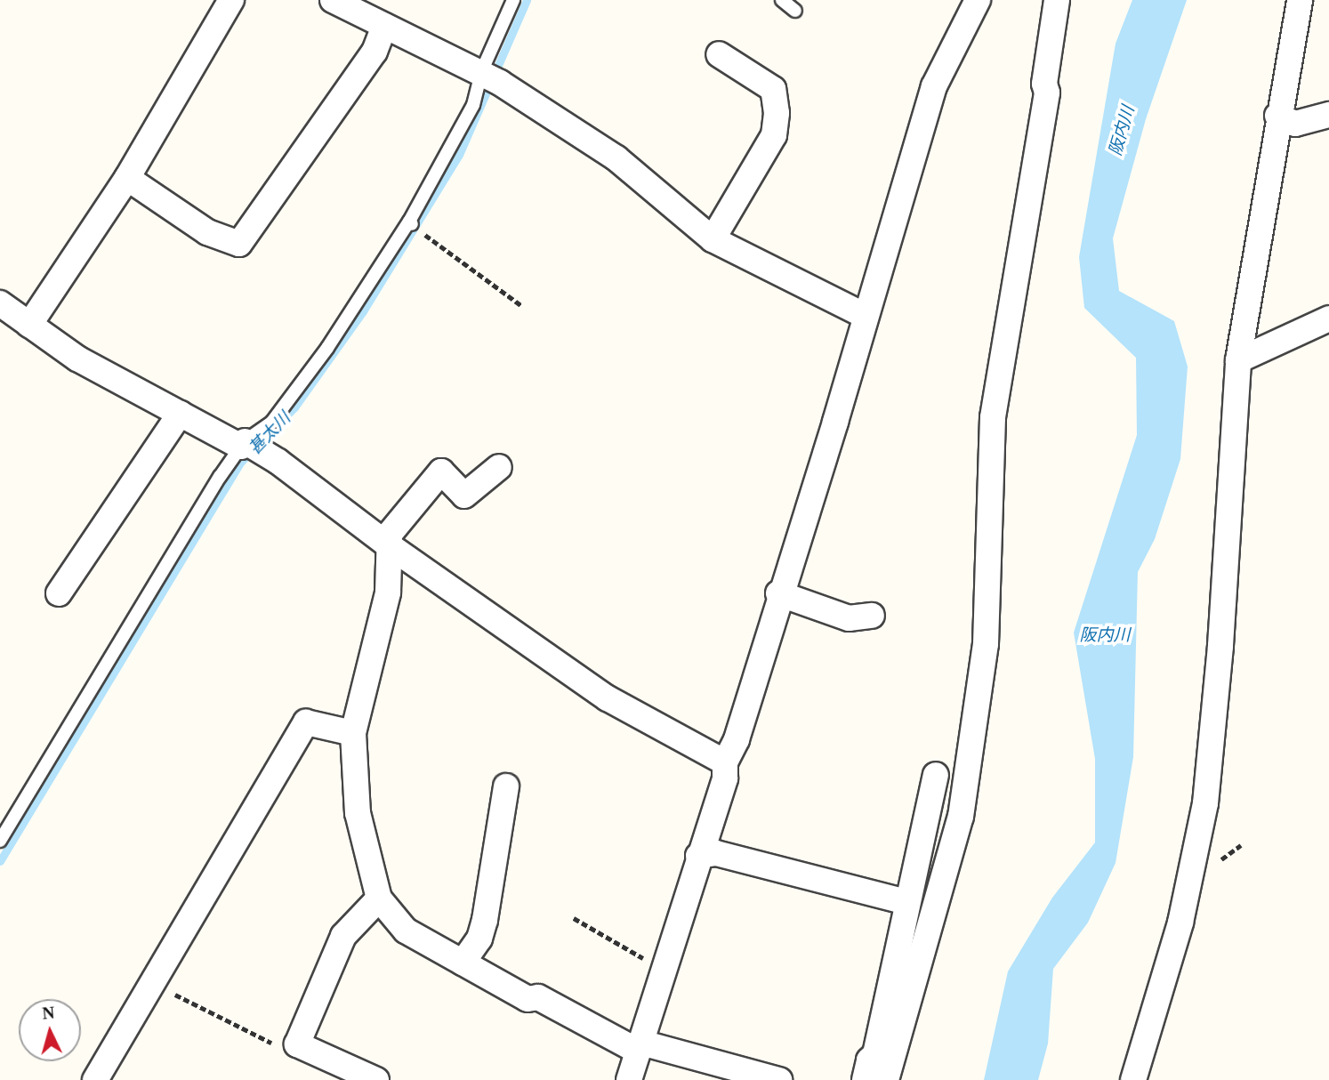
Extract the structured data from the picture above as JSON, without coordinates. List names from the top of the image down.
{
  "water": ["阪内川", "甚太川"],
  "north": "top"
}
